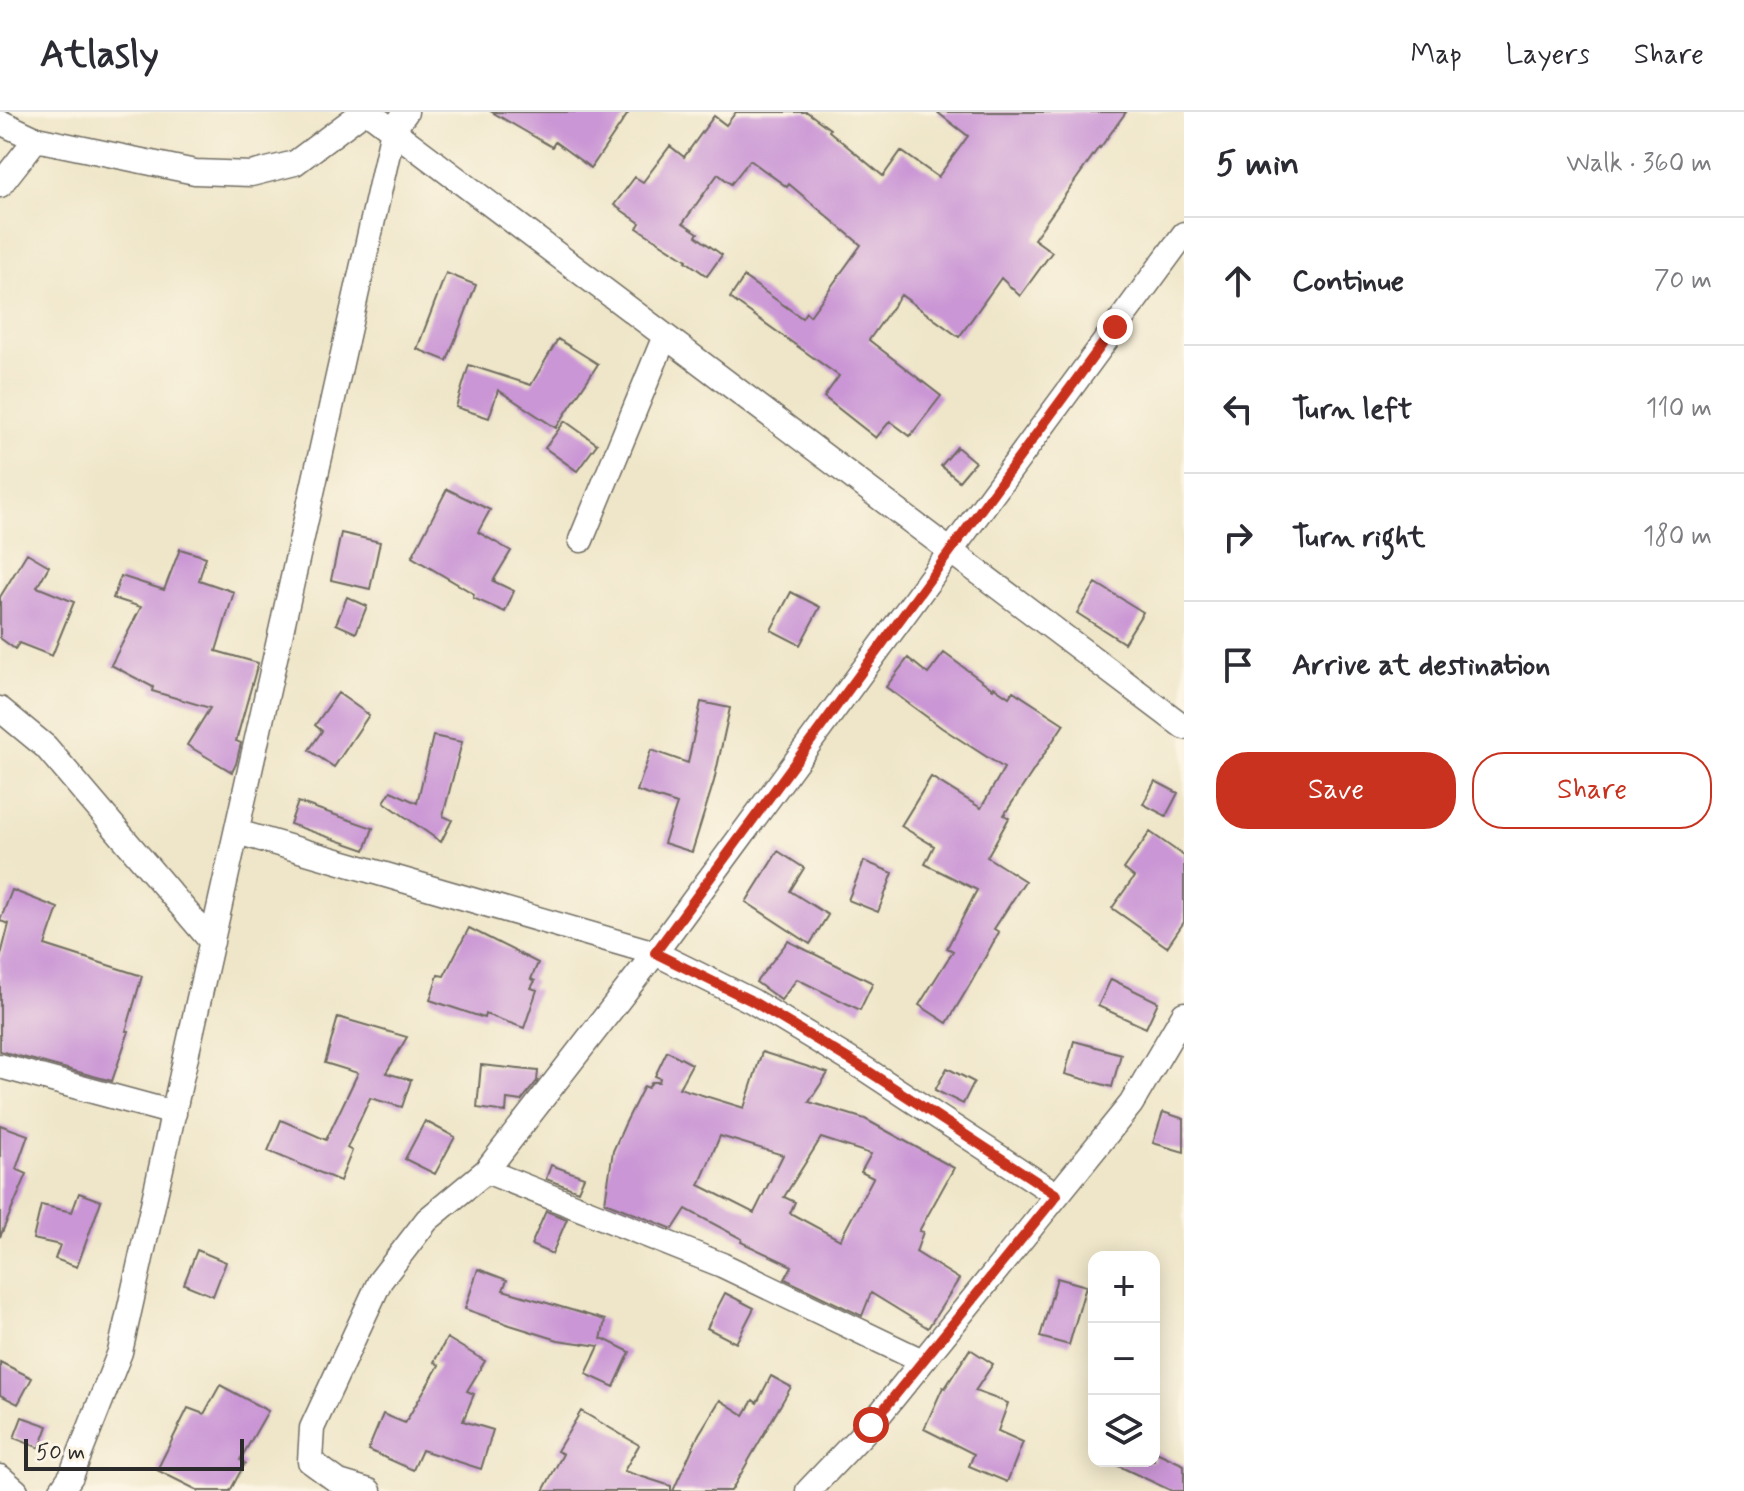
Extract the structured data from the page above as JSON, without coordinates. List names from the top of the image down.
{
  "scale_bar": "50 m",
  "page": {
    "header": "Atlasly",
    "nav": ["Map", "Layers", "Share"],
    "heading": ["5 min", "Walk · 360 m"],
    "list": [
      ["Continue", "70 m"],
      ["Turn left", "110 m"],
      ["Turn right", "180 m"],
      "Arrive at destination"
    ],
    "buttons": ["Save", "Share"],
    "map_buttons": ["+", "−"],
    "scale": "50 m"
  }
}
